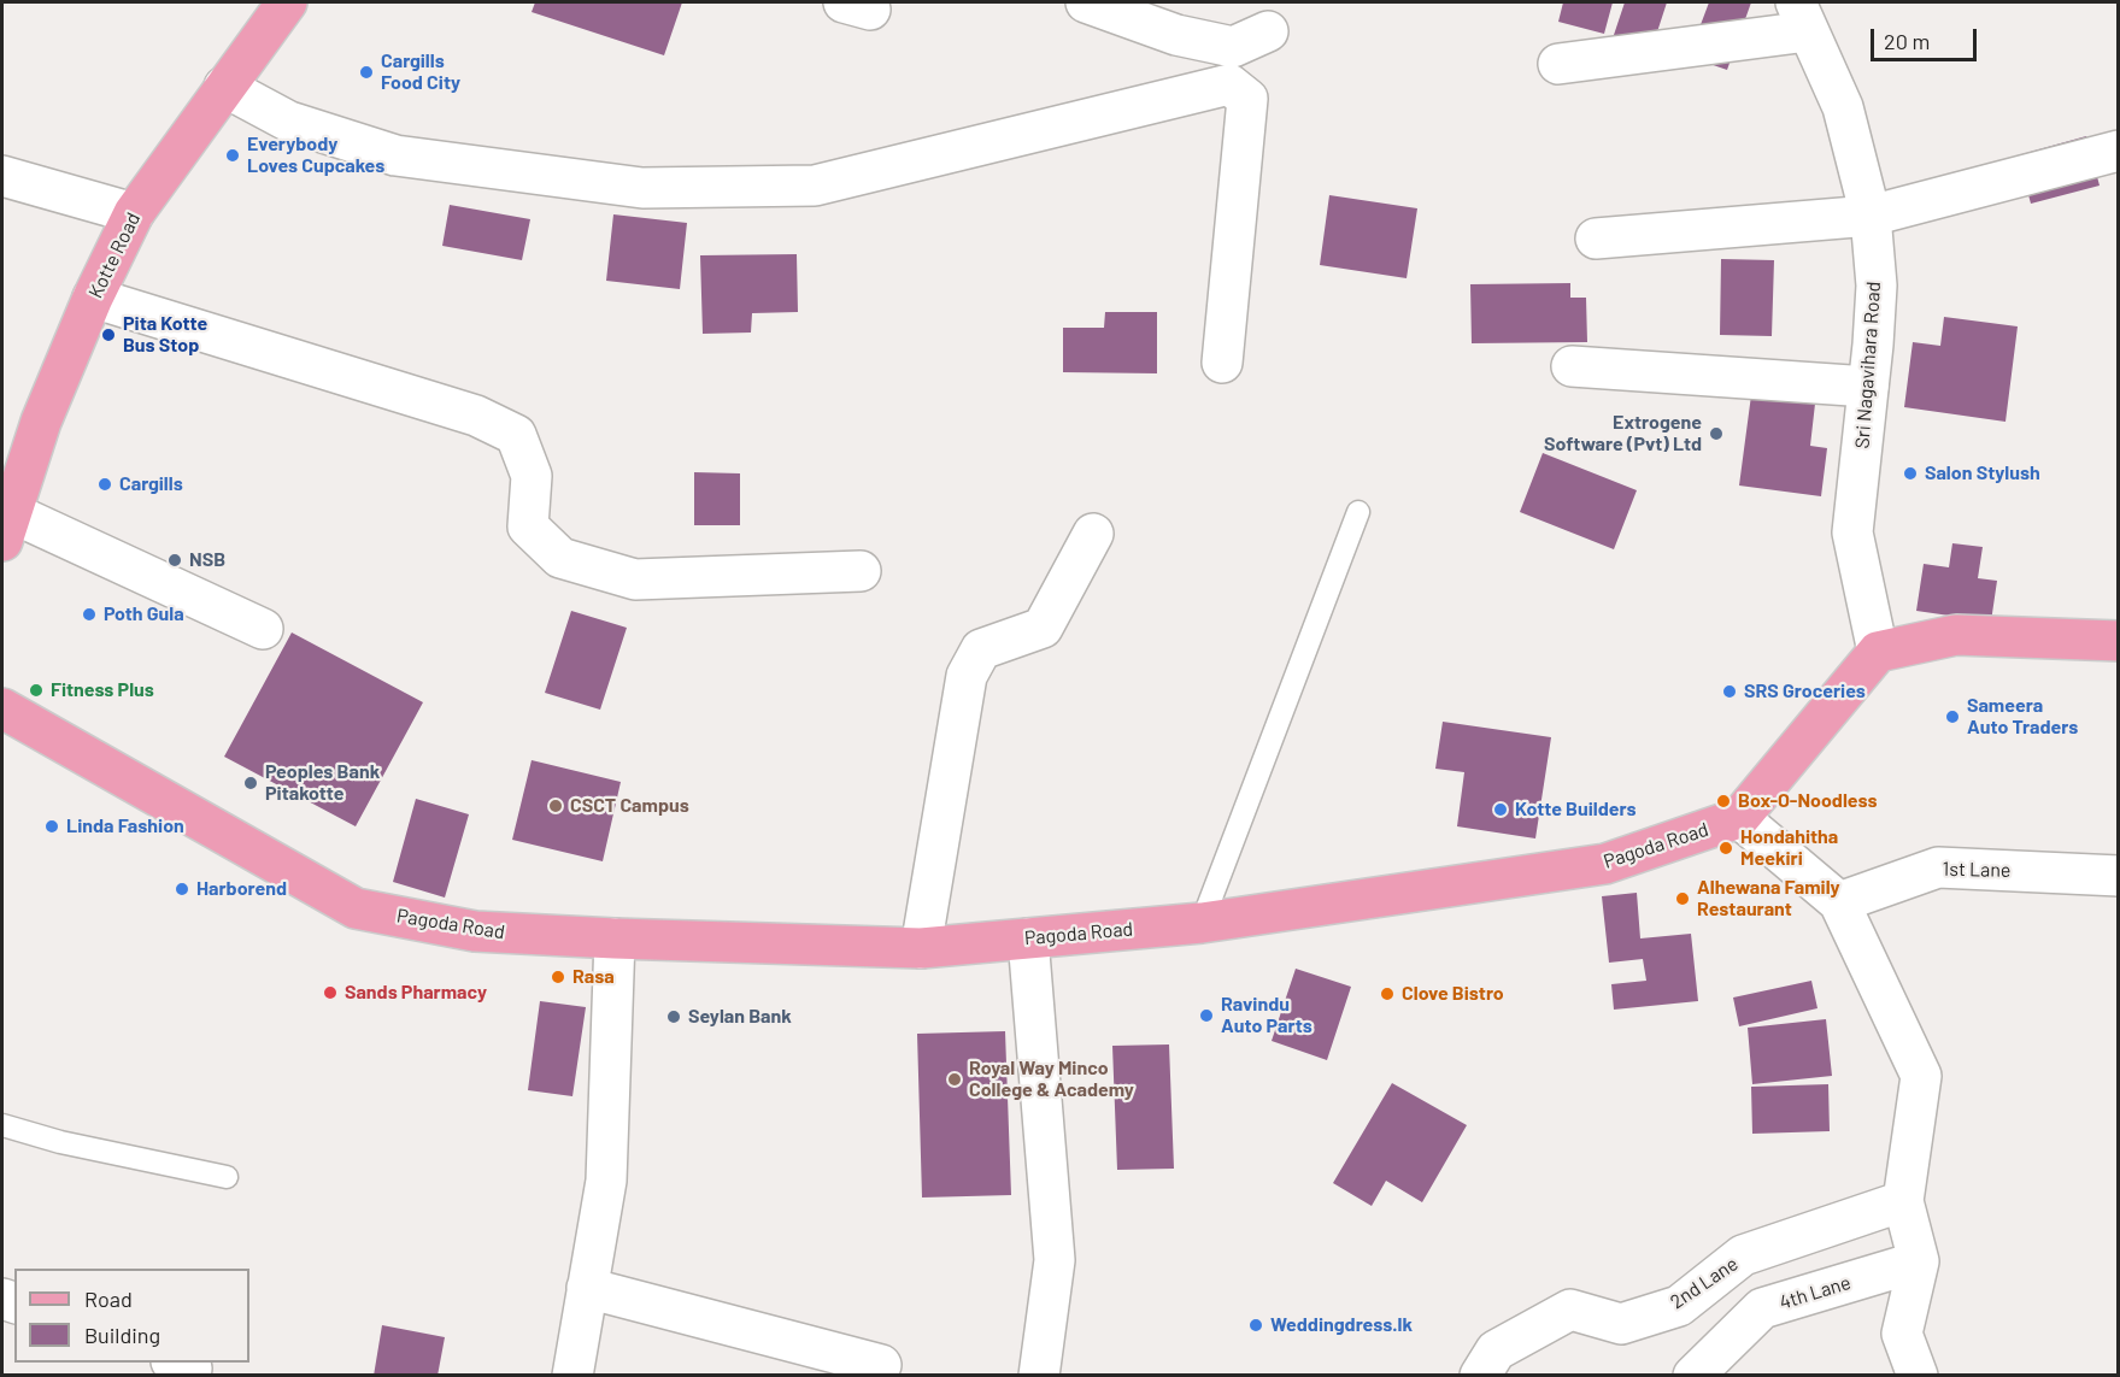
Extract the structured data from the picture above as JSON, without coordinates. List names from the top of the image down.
{
  "streets": {
    "main road": ["Kotte Road", "Pagoda Road"],
    "street": [
      "Sri Nagavihara Road",
      "1st Lane",
      "2nd Lane",
      "4th Lane"
    ]
  },
  "places": [
    "Cargills Food City",
    "Everybody Loves Cupcakes",
    "Pita Kotte Bus Stop",
    "Extrogene Software (Pvt) Ltd",
    "Salon Stylush",
    "Cargills",
    "NSB",
    "Poth Gula",
    "Fitness Plus",
    "SRS Groceries",
    "Sameera Auto Traders",
    "Peoples Bank Pitakotte",
    "Box-O-Noodless",
    "CSCT Campus",
    "Kotte Builders",
    "Linda Fashion",
    "Hondahitha Meekiri",
    "Harborend",
    "Alhewana Family Restaurant",
    "Rasa",
    "Sands Pharmacy",
    "Clove Bistro",
    "Ravindu Auto Parts",
    "Seylan Bank",
    "Royal Way Minco College & Academy",
    "Weddingdress.lk"
  ],
  "legend": ["Road", "Building"],
  "scale_bar": "20 m"
}
